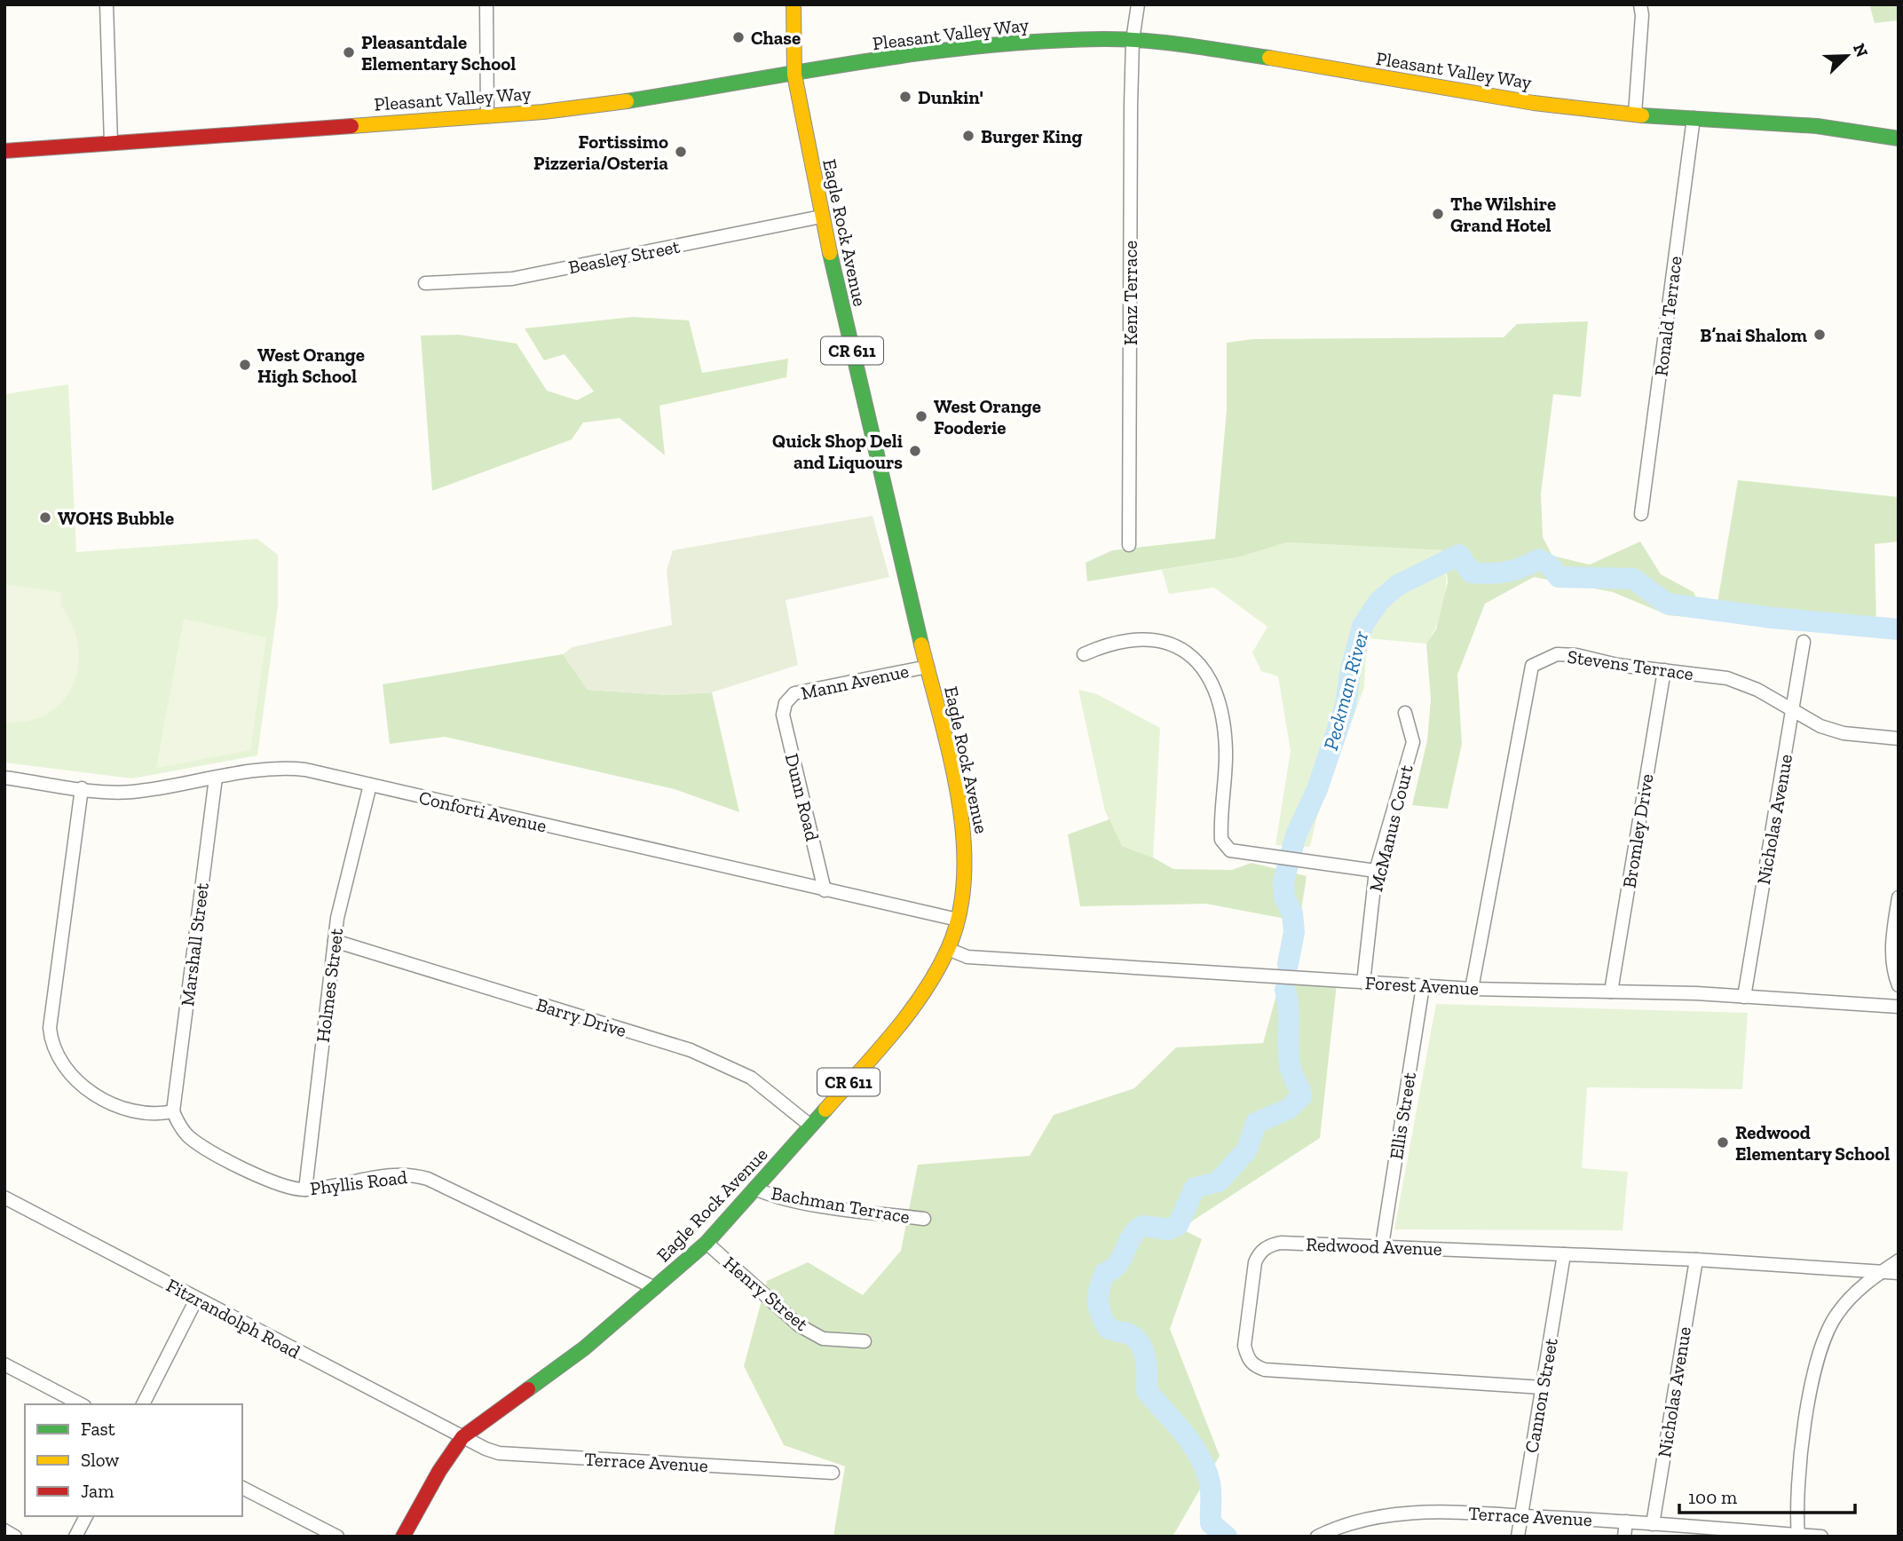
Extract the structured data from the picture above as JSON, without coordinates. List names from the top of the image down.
{
  "streets": {
    "main road": ["Pleasant Valley Way", "Eagle Rock Avenue", "CR 611"],
    "street": [
      "Beasley Street",
      "Kenz Terrace",
      "Ronald Terrace",
      "Stevens Terrace",
      "Mann Avenue",
      "Dunn Road",
      "Conforti Avenue",
      "Nicholas Avenue",
      "McManus Court",
      "Bromley Drive",
      "Marshall Street",
      "Holmes Street",
      "Forest Avenue",
      "Barry Drive",
      "Ellis Street",
      "Phyllis Road",
      "Bachman Terrace",
      "Redwood Avenue",
      "Henry Street",
      "Fitzrandolph Road",
      "Cannon Street",
      "Terrace Avenue"
    ]
  },
  "crossings": [
    ["Pleasant Valley Way", "Eagle Rock Avenue"],
    ["Pleasant Valley Way", "Kenz Terrace"],
    ["Pleasant Valley Way", "Ronald Terrace"],
    ["Eagle Rock Avenue", "Beasley Street"],
    ["Eagle Rock Avenue", "Mann Avenue"],
    ["Eagle Rock Avenue", "Conforti Avenue"],
    ["Eagle Rock Avenue", "Forest Avenue"],
    ["Eagle Rock Avenue", "Barry Drive"],
    ["Eagle Rock Avenue", "Phyllis Road"],
    ["Eagle Rock Avenue", "Bachman Terrace"],
    ["Eagle Rock Avenue", "Henry Street"],
    ["Eagle Rock Avenue", "Fitzrandolph Road"],
    ["Eagle Rock Avenue", "Terrace Avenue"],
    ["Stevens Terrace", "Nicholas Avenue"],
    ["Stevens Terrace", "Bromley Drive"],
    ["Stevens Terrace", "Forest Avenue"],
    ["Mann Avenue", "Dunn Road"],
    ["Dunn Road", "Conforti Avenue"],
    ["Conforti Avenue", "Marshall Street"],
    ["Conforti Avenue", "Holmes Street"],
    ["Nicholas Avenue", "Forest Avenue"],
    ["Nicholas Avenue", "Redwood Avenue"],
    ["Nicholas Avenue", "Terrace Avenue"],
    ["McManus Court", "Forest Avenue"],
    ["Bromley Drive", "Forest Avenue"],
    ["Marshall Street", "Phyllis Road"],
    ["Holmes Street", "Barry Drive"],
    ["Holmes Street", "Phyllis Road"],
    ["Forest Avenue", "Ellis Street"],
    ["Ellis Street", "Redwood Avenue"],
    ["Redwood Avenue", "Cannon Street"],
    ["Fitzrandolph Road", "Terrace Avenue"],
    ["Cannon Street", "Terrace Avenue"]
  ],
  "water": ["Peckman River"],
  "places": [
    "Chase",
    "Pleasantdale Elementary School",
    "Dunkin'",
    "Burger King",
    "Fortissimo Pizzeria/Osteria",
    "The Wilshire Grand Hotel",
    "B’nai Shalom",
    "West Orange High School",
    "West Orange Fooderie",
    "Quick Shop Deli and Liquours",
    "WOHS Bubble",
    "Redwood Elementary School"
  ],
  "legend": ["Fast", "Slow", "Jam"],
  "scale_bar": "100 m",
  "north": "top right"
}
